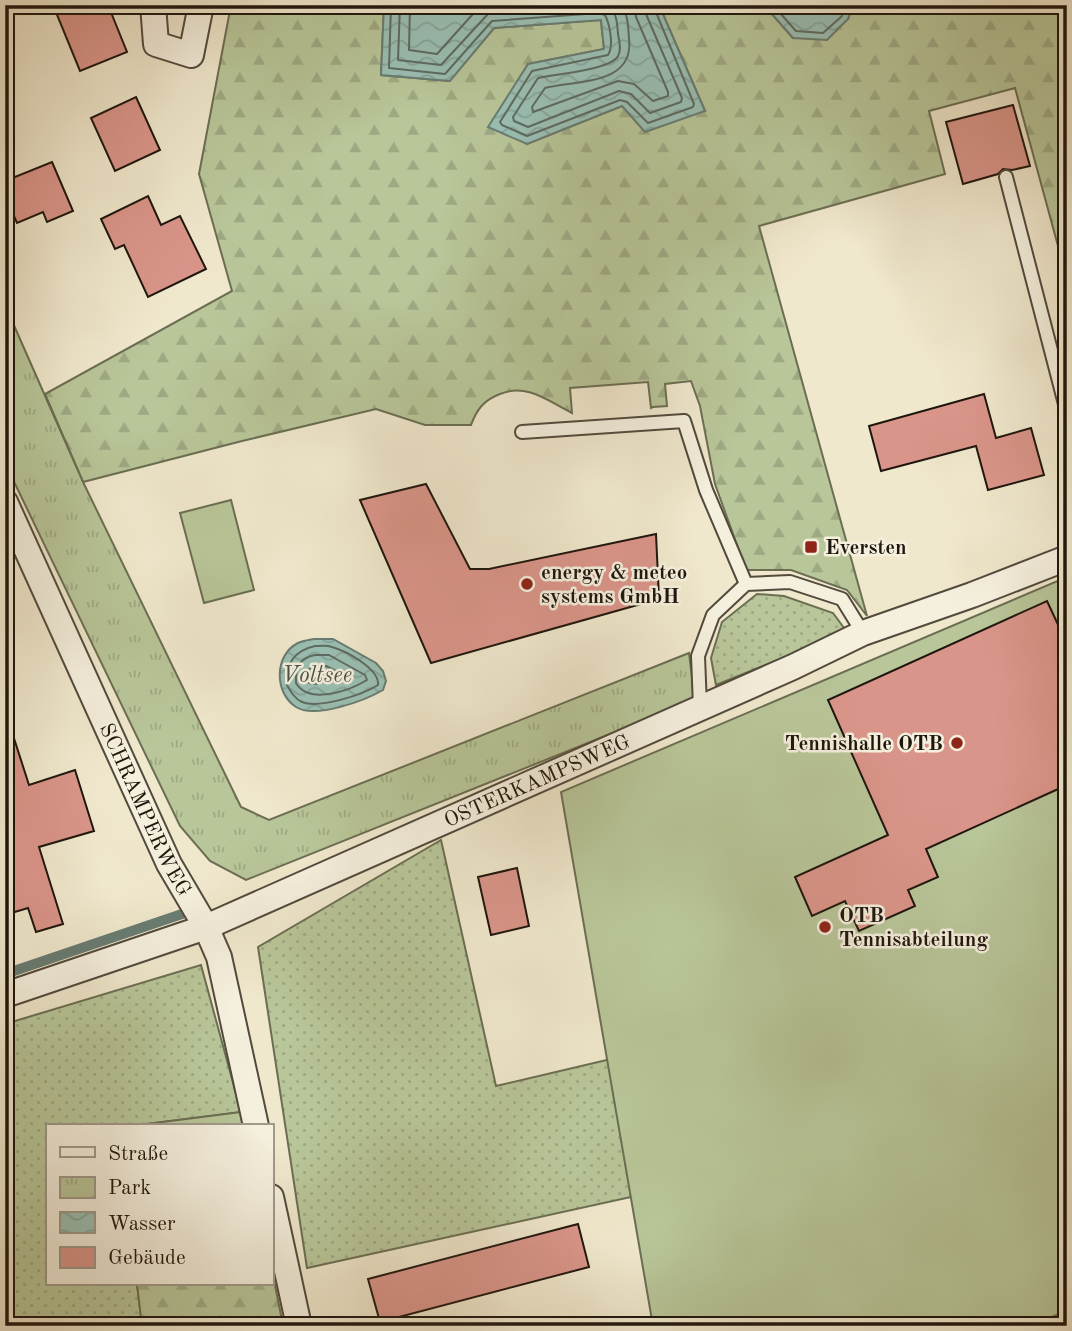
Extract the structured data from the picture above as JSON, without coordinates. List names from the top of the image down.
{
  "streets": {
    "street": ["OSTERKAMPSWEG", "SCHRAMPERWEG"]
  },
  "crossings": [
    ["OSTERKAMPSWEG", "SCHRAMPERWEG"]
  ],
  "water": ["Voltsee"],
  "places": {
    "transit": ["Eversten"],
    "other": ["energy & meteo systems GmbH", "Tennishalle OTB", "OTB Tennisabteilung"]
  },
  "legend": [
    "Straße",
    "Park",
    "Wasser",
    "Gebäude"
  ]
}
